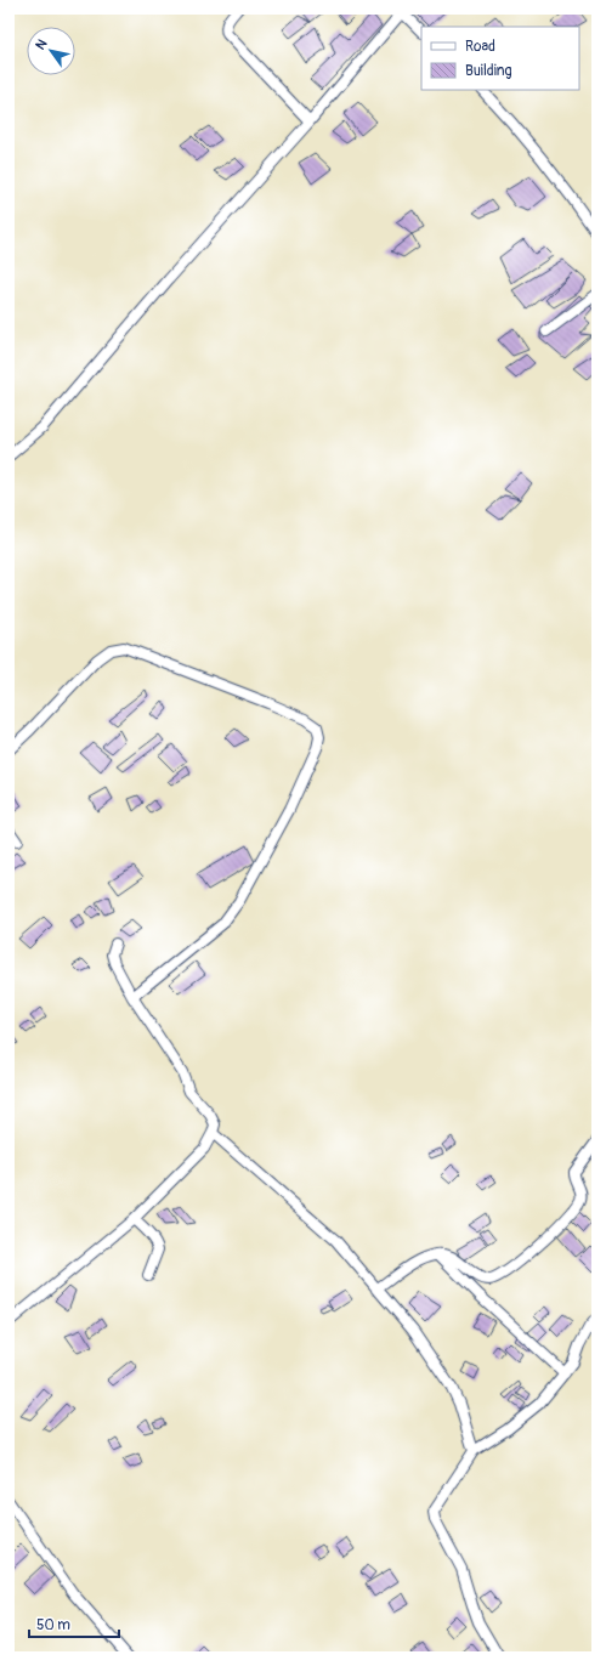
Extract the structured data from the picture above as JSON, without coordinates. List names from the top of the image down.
{
  "legend": ["Road", "Building"],
  "scale_bar": "50 m",
  "north": "top left"
}
